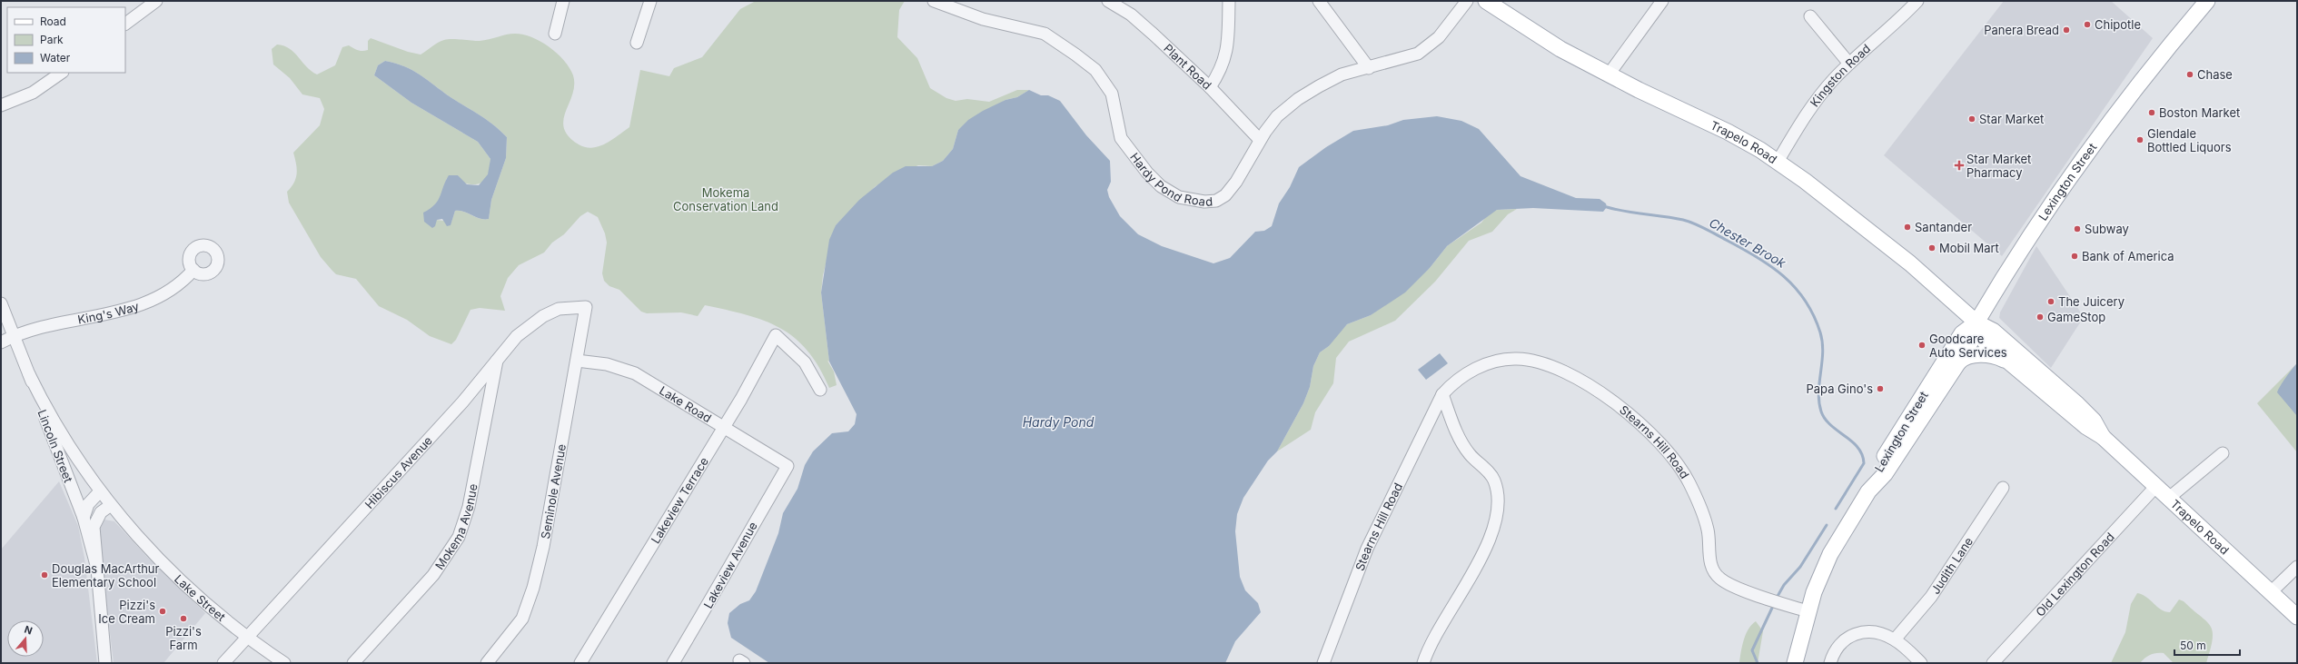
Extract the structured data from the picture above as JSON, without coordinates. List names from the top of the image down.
{
  "streets": {
    "main road": ["Trapelo Road", "Lexington Street"],
    "street": [
      "Plant Road",
      "Kingston Road",
      "Hardy Pond Road",
      "King's Way",
      "Lake Road",
      "Stearns Hill Road",
      "Lincoln Street",
      "Hibiscus Avenue",
      "Seminole Avenue",
      "Lakeview Terrace",
      "Mokema Avenue",
      "Lakeview Avenue",
      "Judith Lane",
      "Old Lexington Road",
      "Lake Street"
    ]
  },
  "crossings": [
    ["Plant Road", "Hardy Pond Road"],
    ["Kingston Road", "Trapelo Road"],
    ["Trapelo Road", "Lexington Street"],
    ["Trapelo Road", "Old Lexington Road"],
    ["Lexington Street", "Stearns Hill Road"],
    ["King's Way", "Lincoln Street"],
    ["Lake Road", "Seminole Avenue"],
    ["Lake Road", "Lakeview Terrace"],
    ["Lake Road", "Lakeview Avenue"],
    ["Lincoln Street", "Lake Street"],
    ["Hibiscus Avenue", "Seminole Avenue"],
    ["Hibiscus Avenue", "Mokema Avenue"],
    ["Hibiscus Avenue", "Lake Street"]
  ],
  "water": ["Chester Brook", "Hardy Pond"],
  "parks": ["Mokema Conservation Land"],
  "places": {
    "other": [
      "Chipotle",
      "Panera Bread",
      "Chase",
      "Boston Market",
      "Star Market",
      "Glendale Bottled Liquors",
      "Santander",
      "Subway",
      "Mobil Mart",
      "Bank of America",
      "The Juicery",
      "GameStop",
      "Goodcare Auto Services",
      "Papa Gino's",
      "Douglas MacArthur Elementary School",
      "Pizzi's Ice Cream",
      "Pizzi's Farm"
    ],
    "health": ["Star Market Pharmacy"]
  },
  "legend": ["Road", "Park", "Water"],
  "scale_bar": "50 m",
  "north": "top"
}
